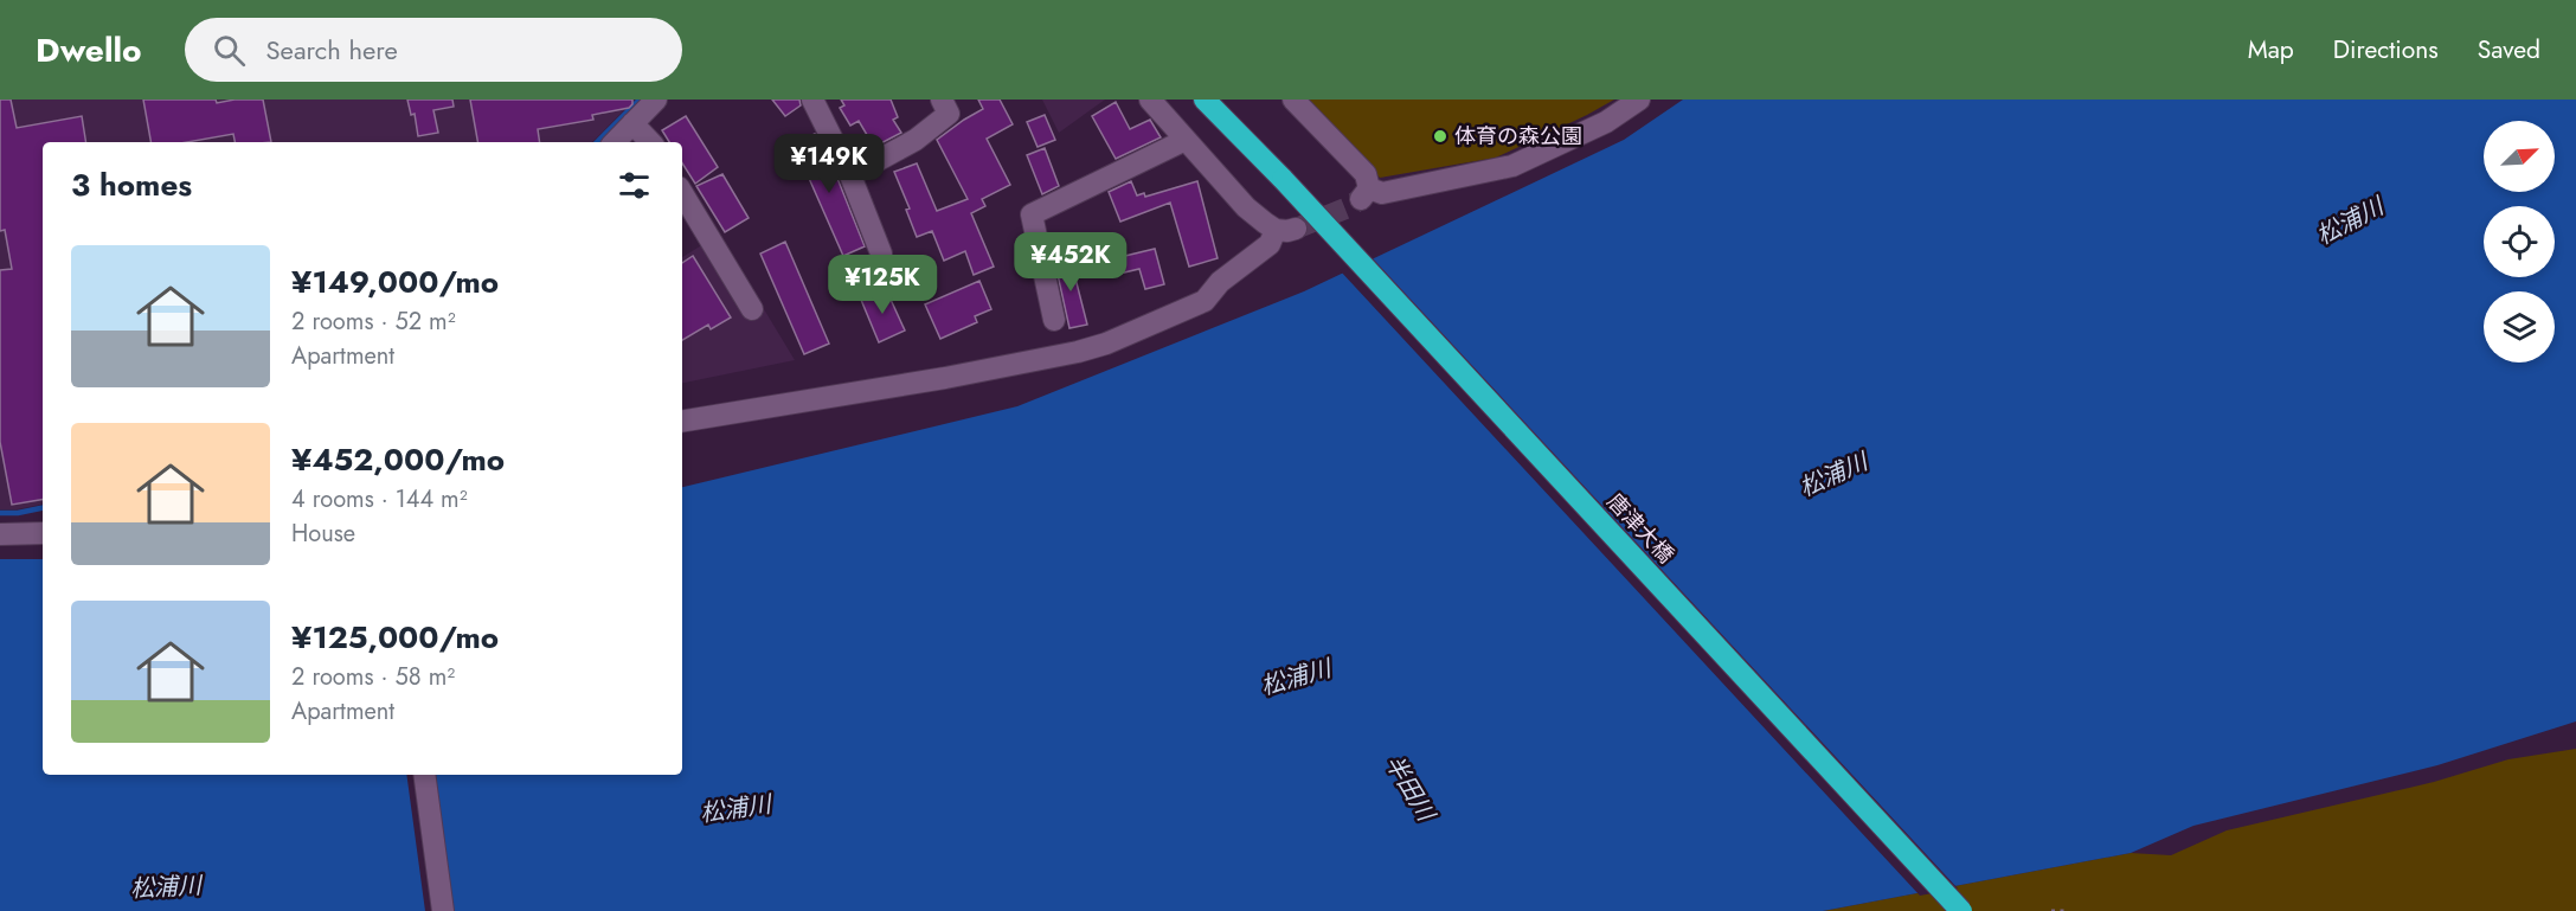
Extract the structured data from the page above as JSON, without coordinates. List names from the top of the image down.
{
  "streets": {
    "highway": ["唐津大橋"]
  },
  "water": ["松浦川", "半田川"],
  "places": ["体育の森公園"],
  "north": "top right",
  "page": {
    "header": "Dwello",
    "search": "Search here",
    "nav": ["Map", "Directions", "Saved"],
    "price": ["¥149K", "¥452K", "¥125K"],
    "heading": "3 homes",
    "list": [
      {
        "name": "¥149,000/mo",
        "note": "2 rooms · 52 m² · Apartment"
      },
      {
        "name": "¥452,000/mo",
        "note": "4 rooms · 144 m² · House"
      },
      {
        "name": "¥125,000/mo",
        "note": "2 rooms · 58 m² · Apartment"
      }
    ]
  }
}
